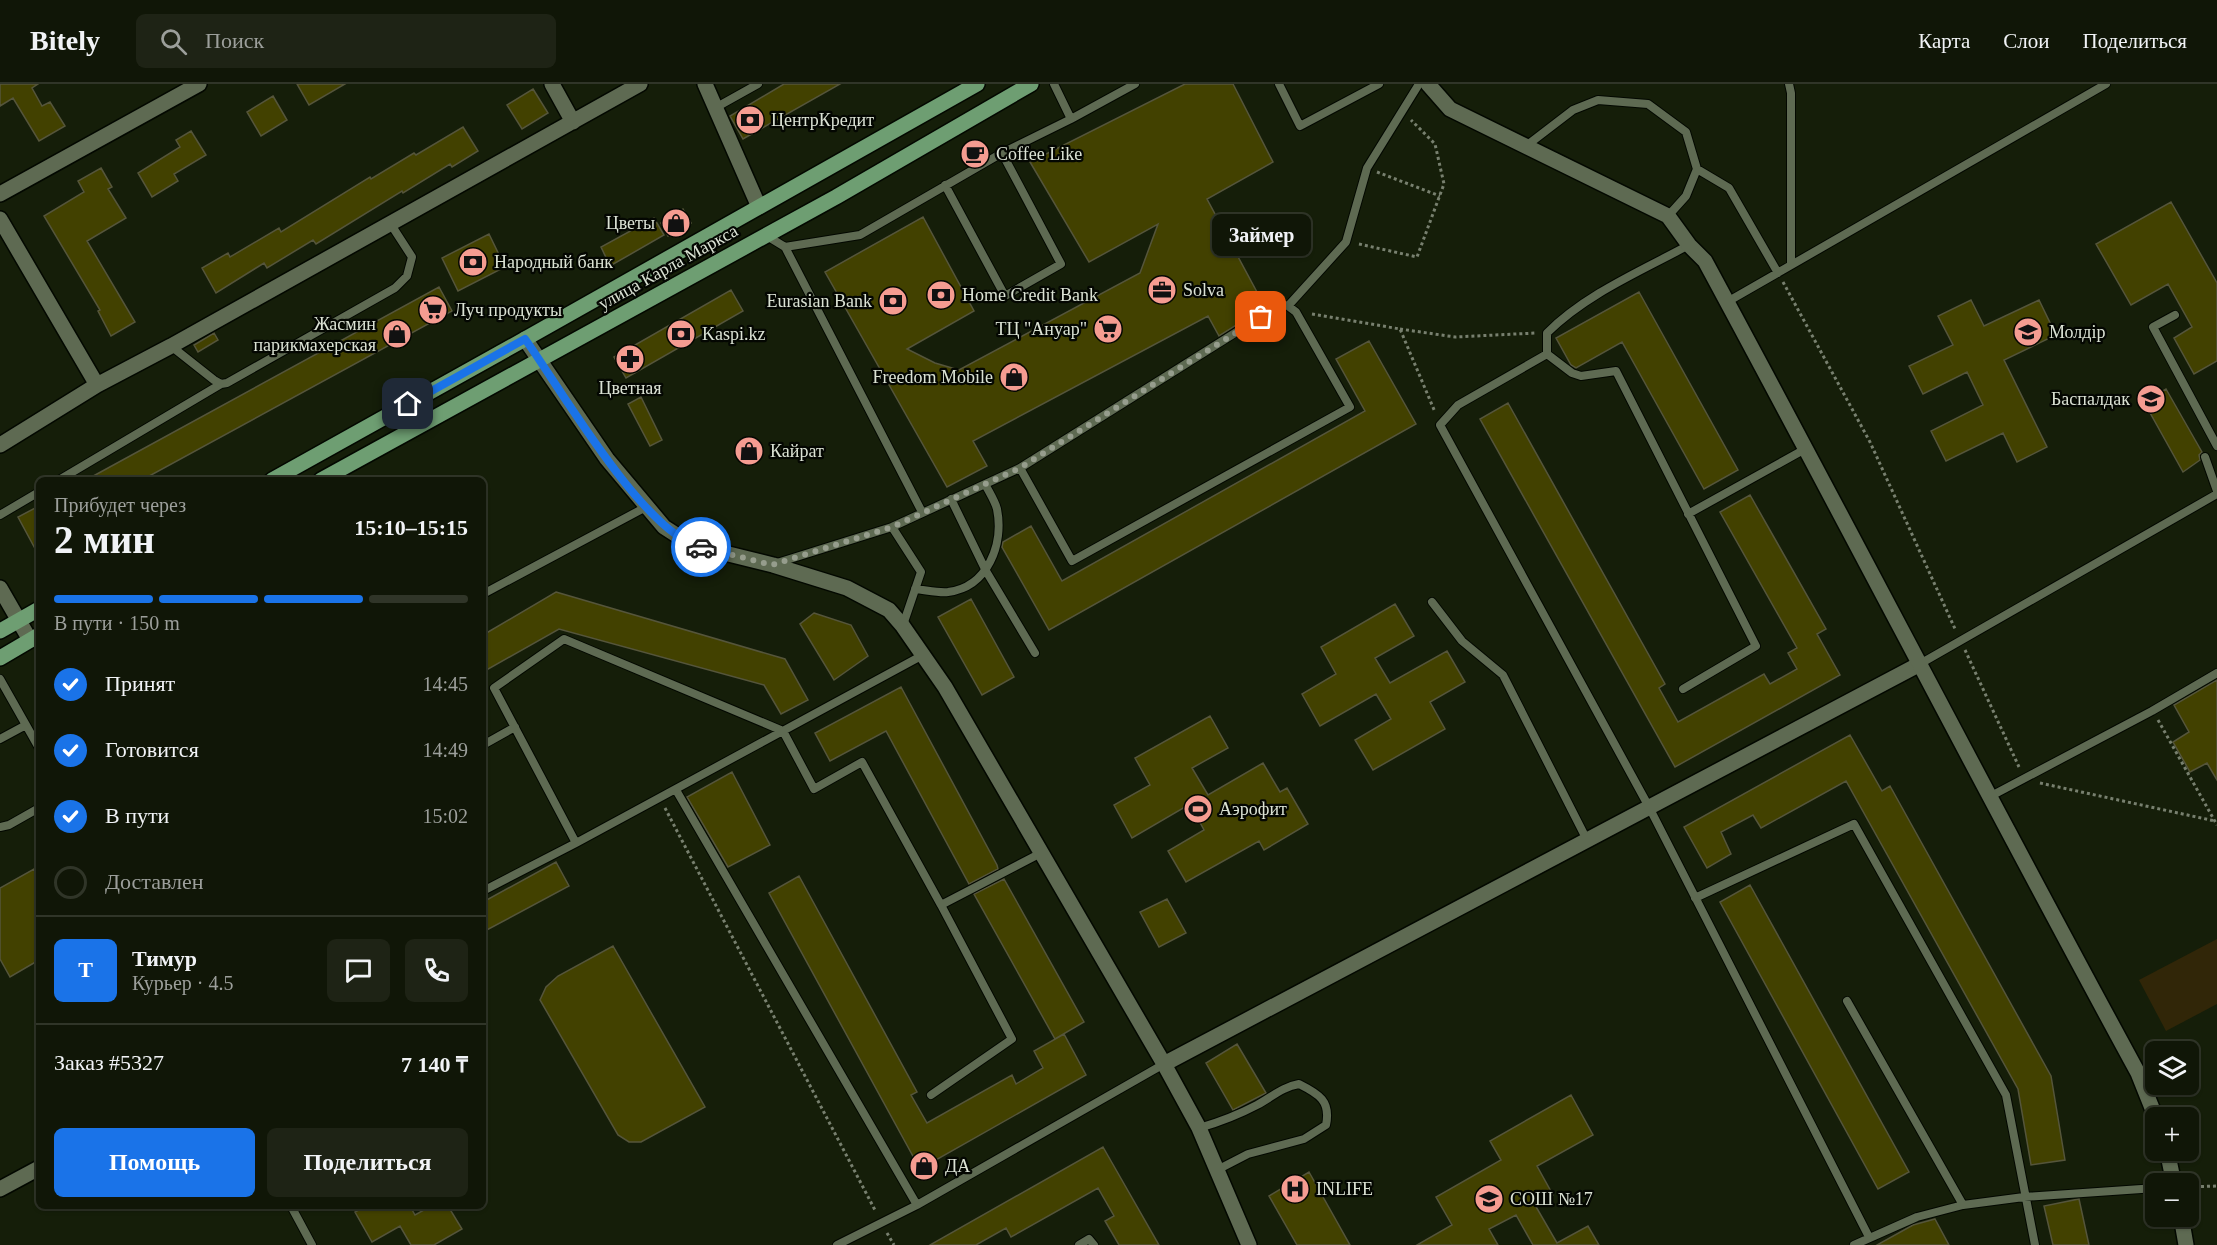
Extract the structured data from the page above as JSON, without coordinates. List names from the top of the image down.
{
  "streets": {
    "main road": ["улица Карла Маркса"]
  },
  "places": {
    "bank": [
      "ЦентрКредит",
      "Народный банк",
      "Home Credit Bank",
      "Eurasian Bank",
      "Kaspi.kz"
    ],
    "cafe": ["Coffee Like"],
    "shop": [
      "Цветы",
      "Жасмин парикмахерская",
      "Freedom Mobile",
      "Кайрат",
      "ДА"
    ],
    "office": ["Solva"],
    "supermarket": ["Луч продукты", "ТЦ \"Ануар\""],
    "other": ["Займер"],
    "school or university": ["Молдiр", "Баспалдак", "СОШ №17"],
    "pharmacy": ["Цветная"],
    "sports": ["Аэрофит"],
    "hospital": ["INLIFE"]
  },
  "page": {
    "header": "Bitely",
    "search": "Поиск",
    "nav": ["Карта", "Слои", "Поделиться"],
    "bubble": "Займер",
    "heading": ["2 мин", "Прибудет через", "15:10–15:15"],
    "panel": [
      "Тимур",
      "Курьер · 4.5",
      "Заказ #5327",
      "7 140 ₸"
    ],
    "bar": "В пути · 150 m",
    "list": [
      ["Принят", "14:45"],
      ["Готовится", "14:49"],
      ["В пути", "15:02"],
      "Доставлен"
    ],
    "round": "Т",
    "map_buttons": ["+", "−"],
    "buttons": ["Помощь", "Поделиться"]
  }
}
